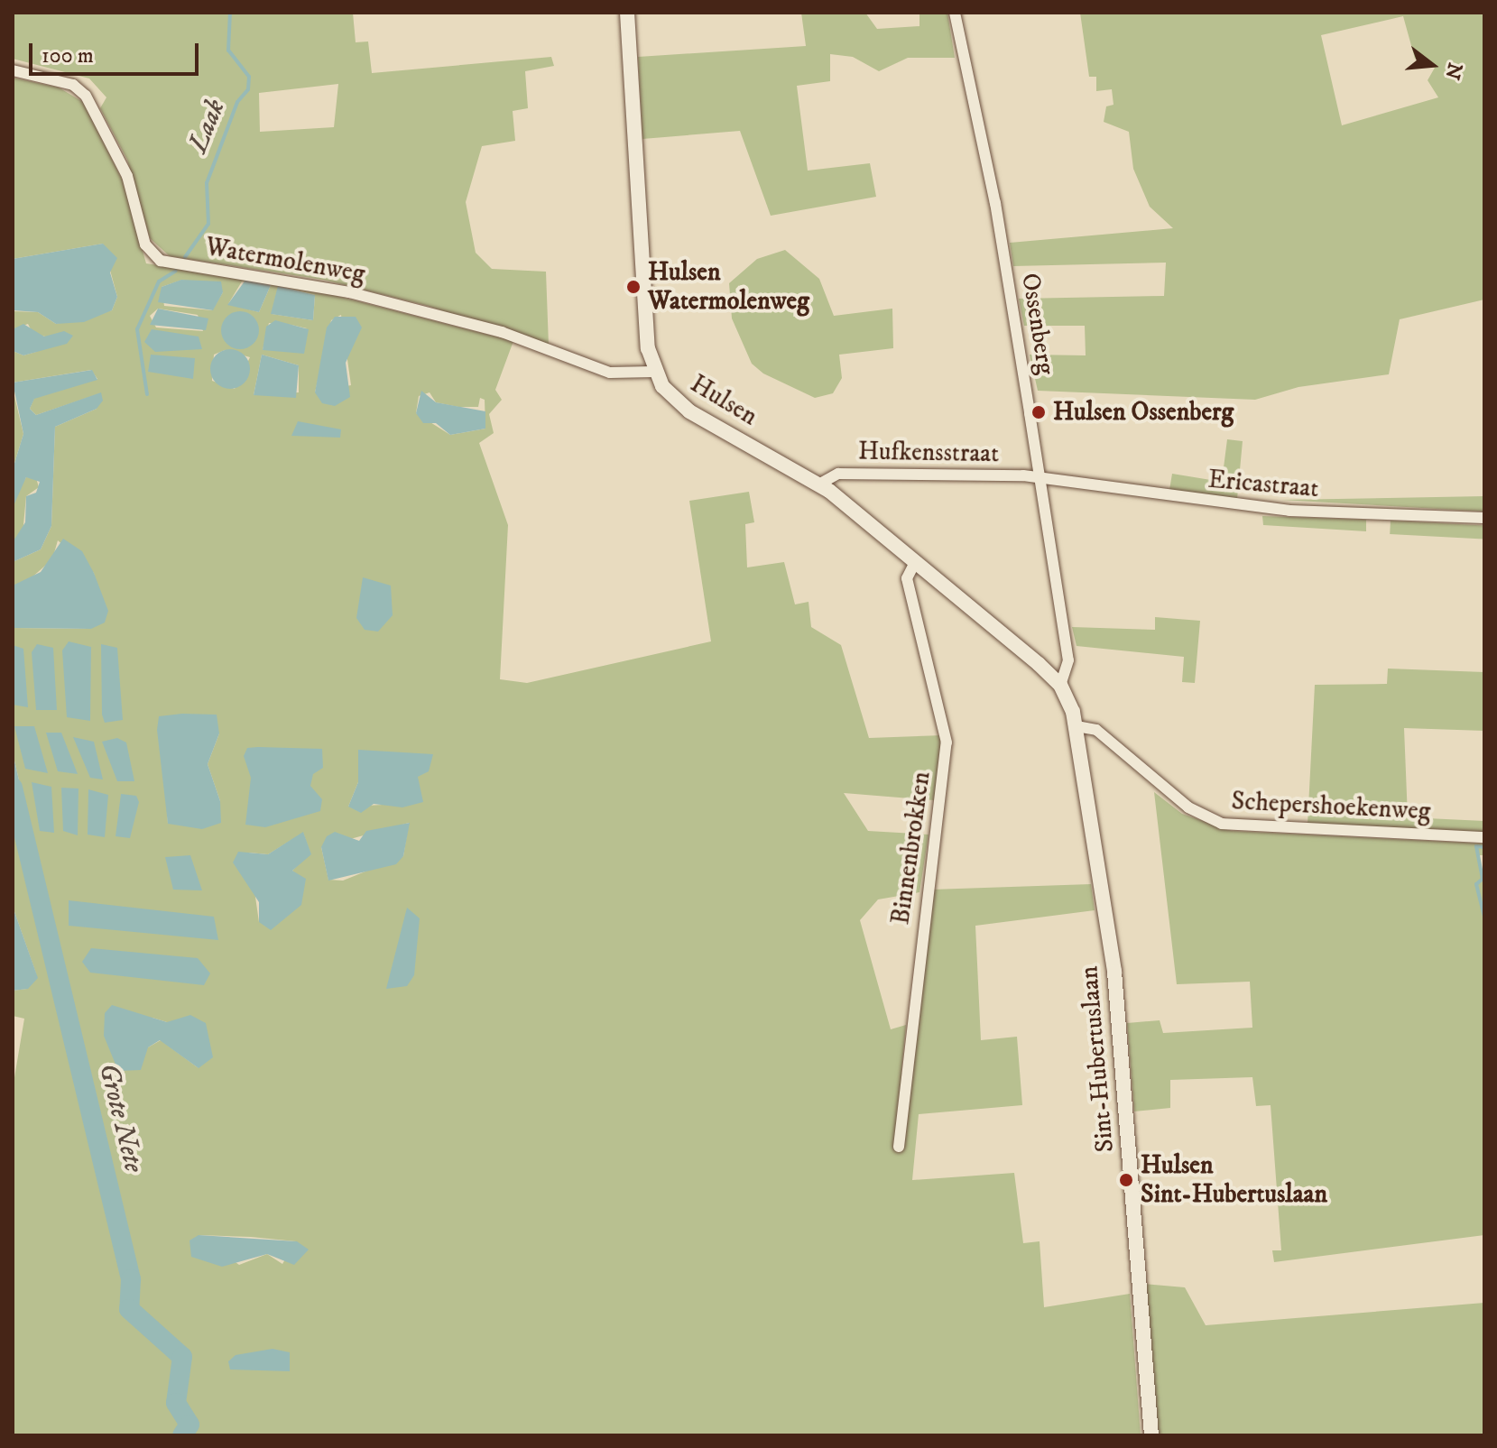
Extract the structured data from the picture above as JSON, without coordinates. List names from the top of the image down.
{
  "streets": {
    "street": [
      "Watermolenweg",
      "Ossenberg",
      "Hulsen",
      "Hufkensstraat",
      "Ericastraat",
      "Schepershoekenweg",
      "Binnenbrokken",
      "Sint-Hubertuslaan"
    ]
  },
  "crossings": [
    ["Watermolenweg", "Hulsen"],
    ["Ossenberg", "Hulsen"],
    ["Ossenberg", "Hufkensstraat"],
    ["Ossenberg", "Ericastraat"],
    ["Ossenberg", "Sint-Hubertuslaan"],
    ["Hulsen", "Hufkensstraat"],
    ["Hulsen", "Binnenbrokken"],
    ["Hulsen", "Sint-Hubertuslaan"],
    ["Hufkensstraat", "Ericastraat"],
    ["Schepershoekenweg", "Sint-Hubertuslaan"]
  ],
  "water": ["Laak", "Grote Nete"],
  "places": ["Hulsen Watermolenweg", "Hulsen Ossenberg", "Hulsen Sint-Hubertuslaan"],
  "scale_bar": "100 m",
  "north": "right"
}
